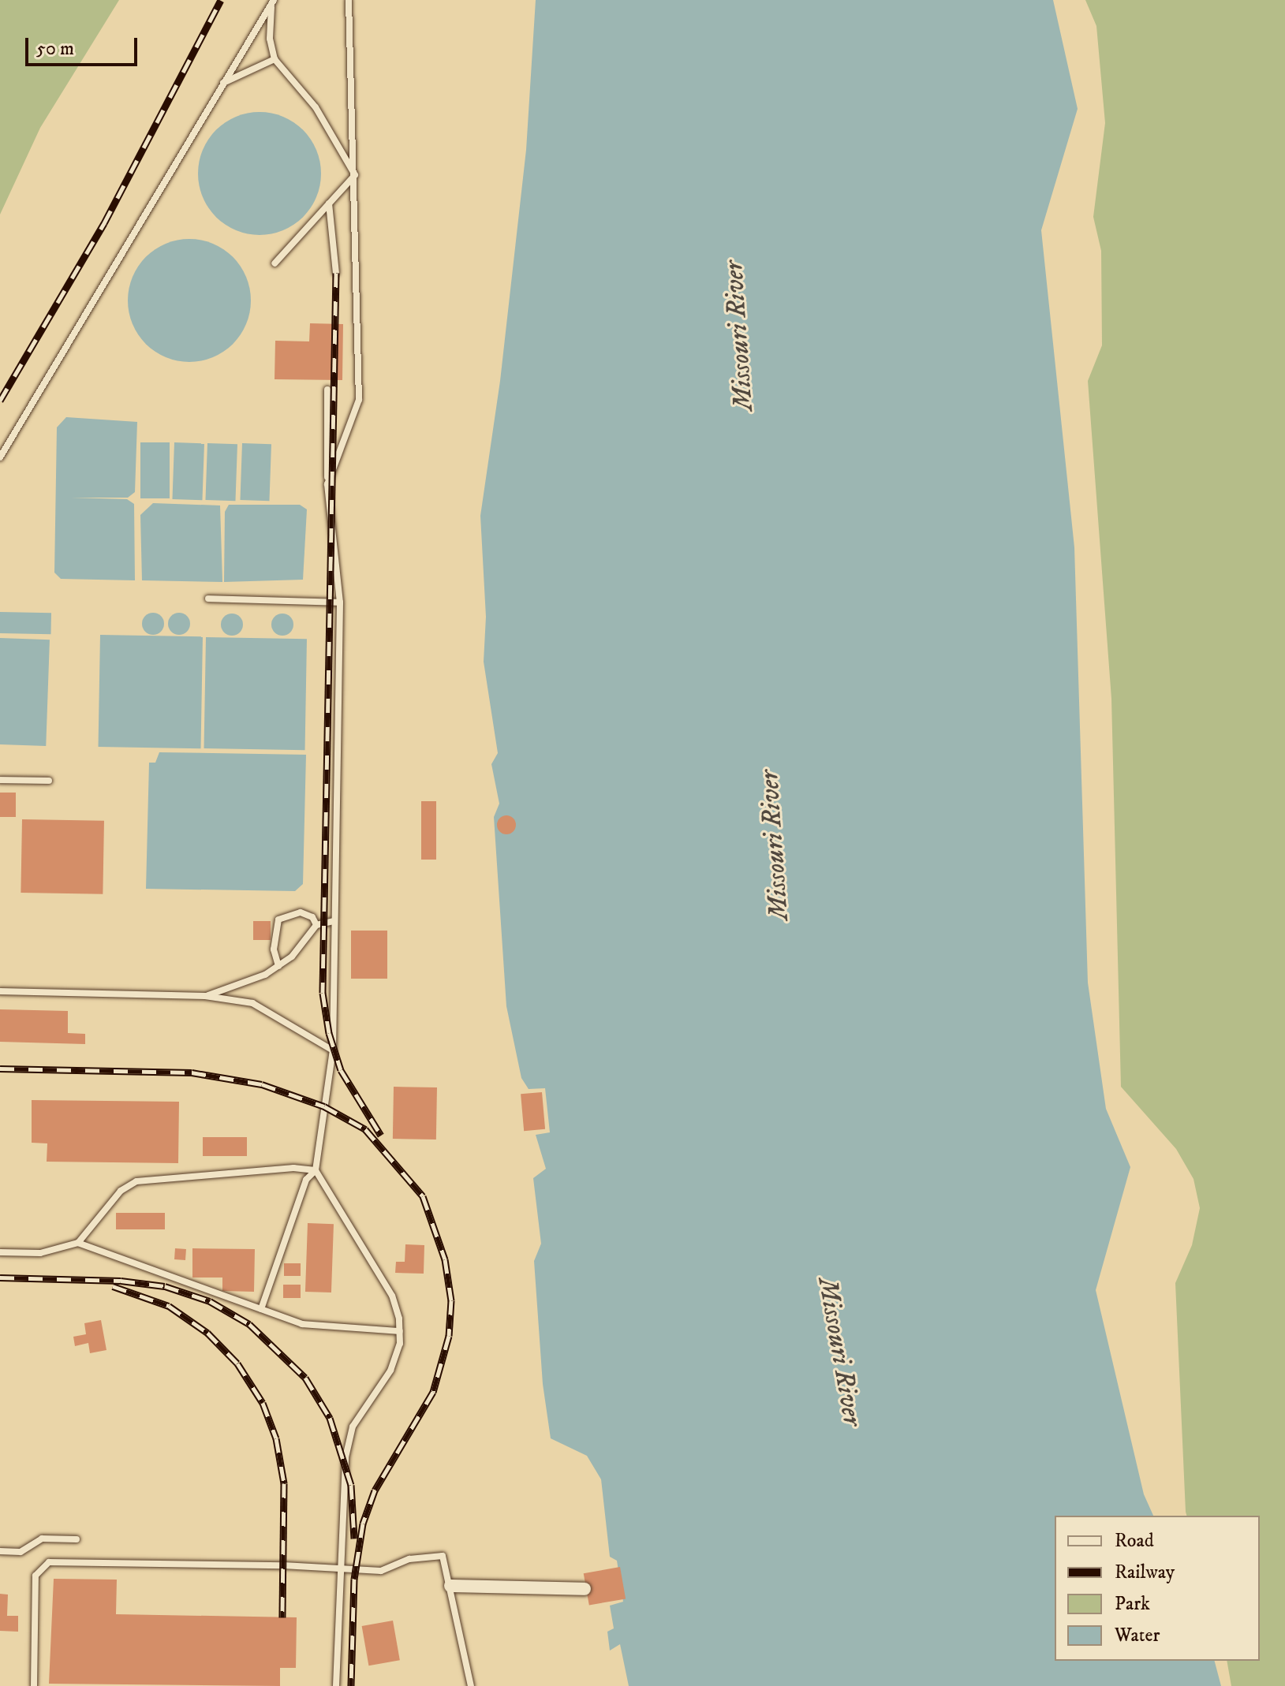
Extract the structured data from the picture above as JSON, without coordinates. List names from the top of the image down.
{
  "water": ["Missouri River"],
  "legend": [
    "Road",
    "Railway",
    "Park",
    "Water"
  ],
  "scale_bar": "50 m"
}
